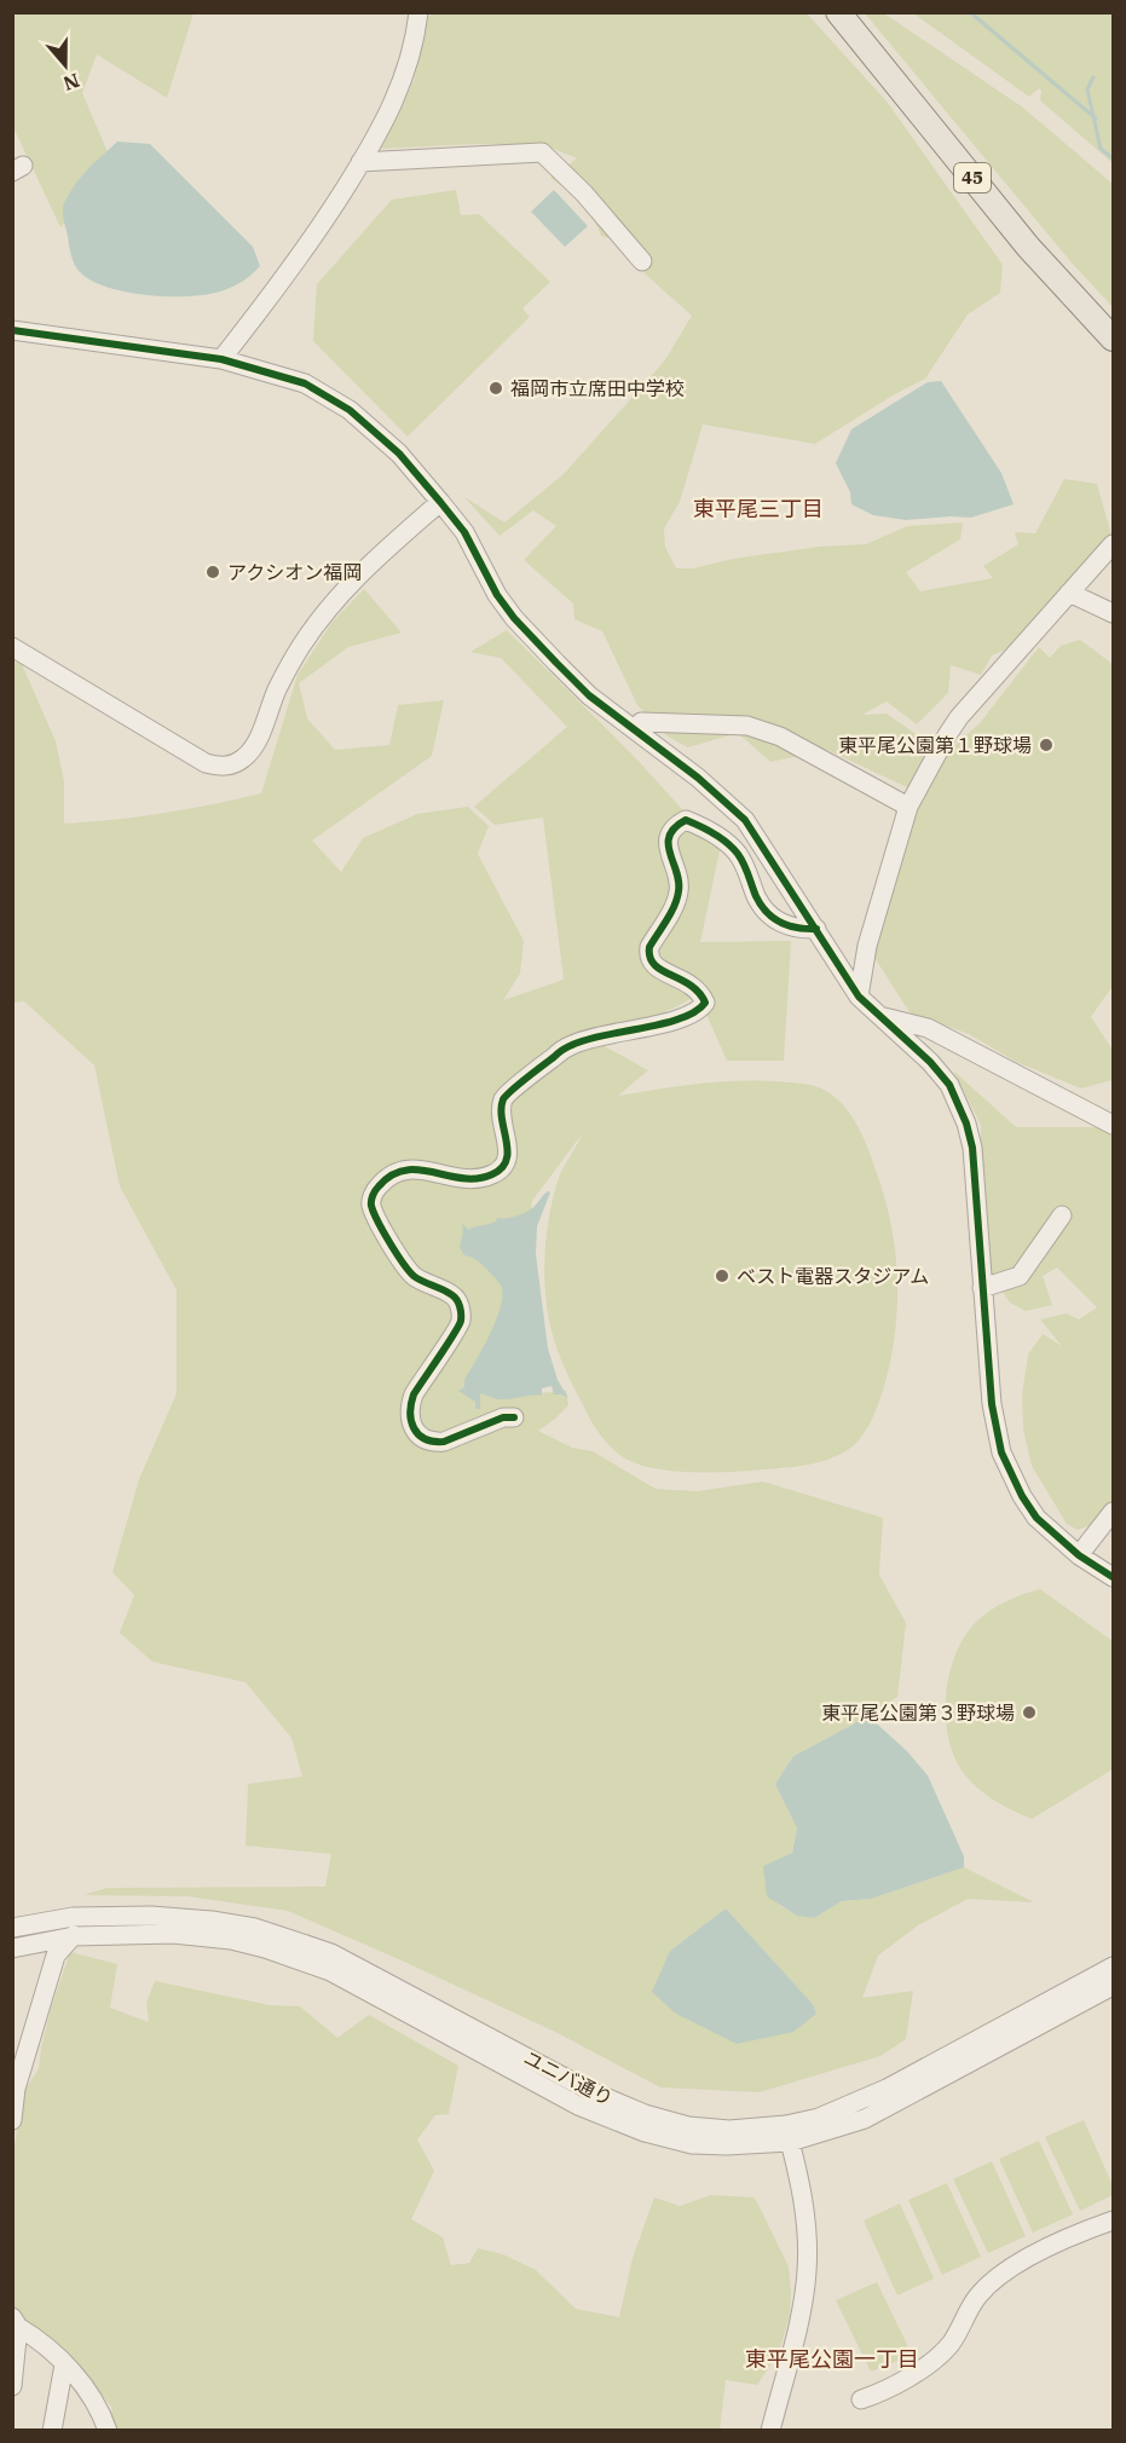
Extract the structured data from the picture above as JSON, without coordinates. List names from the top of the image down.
{
  "streets": {
    "main road": ["45"],
    "street": ["ユニバ通り"]
  },
  "districts": ["東平尾三丁目", "東平尾公園一丁目"],
  "places": [
    "福岡市立席田中学校",
    "アクシオン福岡",
    "東平尾公園第１野球場",
    "ベスト電器スタジアム",
    "東平尾公園第３野球場"
  ],
  "north": "bottom"
}
